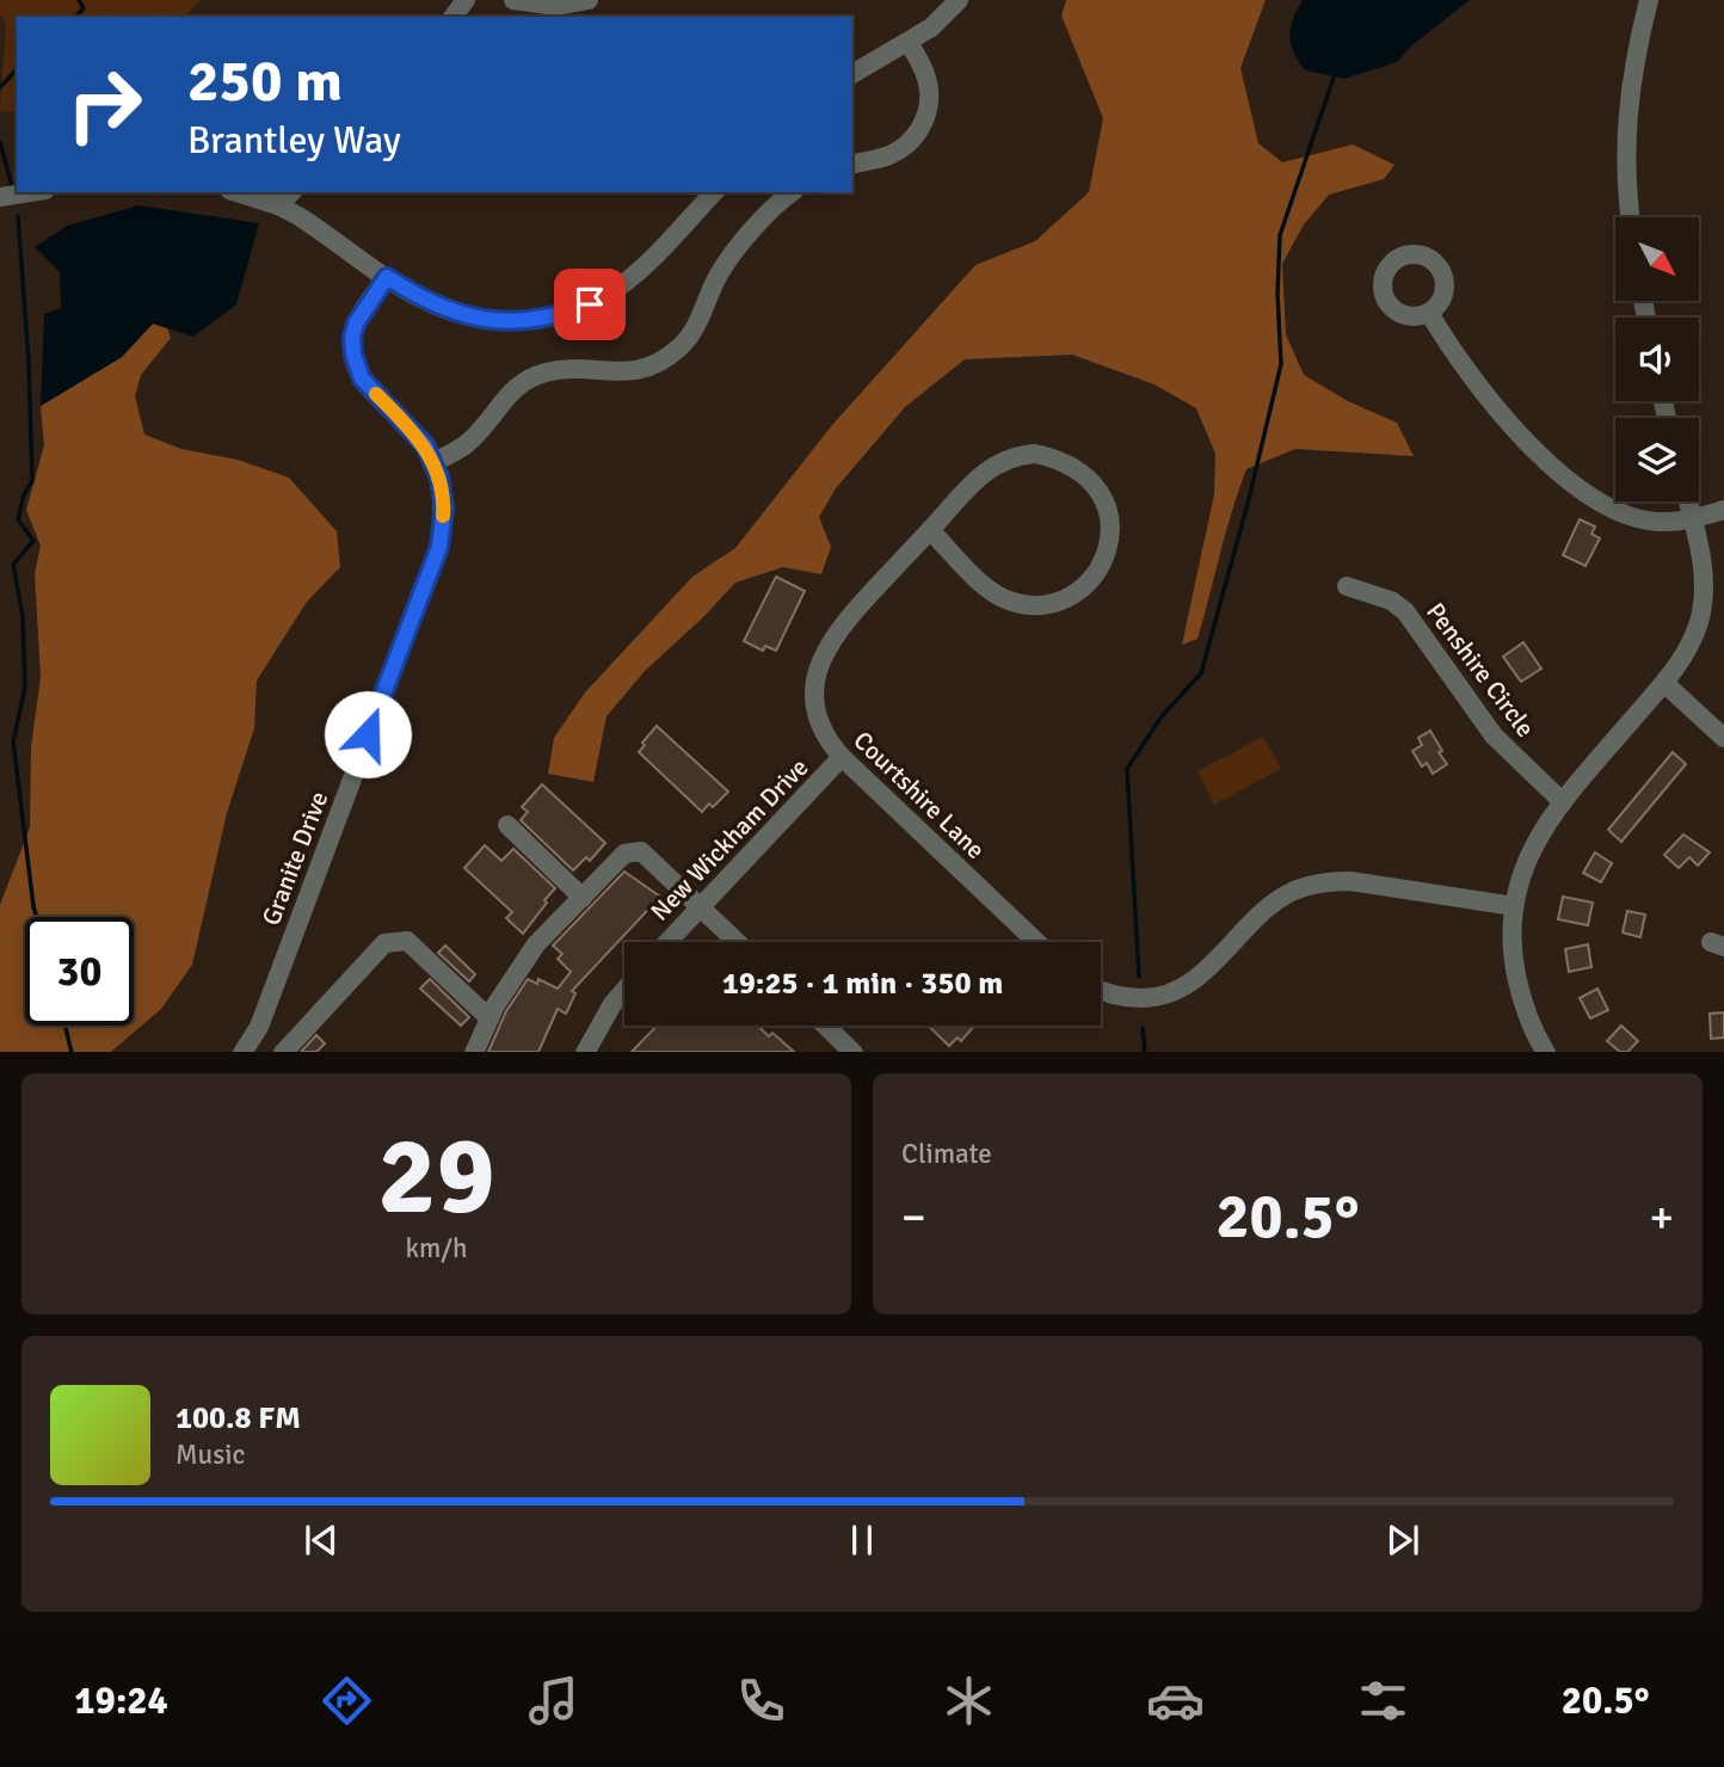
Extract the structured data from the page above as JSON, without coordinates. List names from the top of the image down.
{
  "streets": {
    "street": [
      "Penshire Circle",
      "Courtshire Lane",
      "New Wickham Drive",
      "Granite Drive"
    ]
  },
  "crossings": [
    ["Courtshire Lane", "New Wickham Drive"]
  ],
  "north": "bottom right",
  "page": {
    "turn": ["250 m", "Brantley Way"],
    "limit": "30",
    "trip": "19:25 · 1 min · 350 m",
    "tile": [
      ["29", "km/h"],
      "Climate"
    ],
    "heat": ["−", "20.5°", "+"],
    "song": ["100.8 FM", "Music"],
    "tabs": ["19:24", "20.5°"]
  }
}
